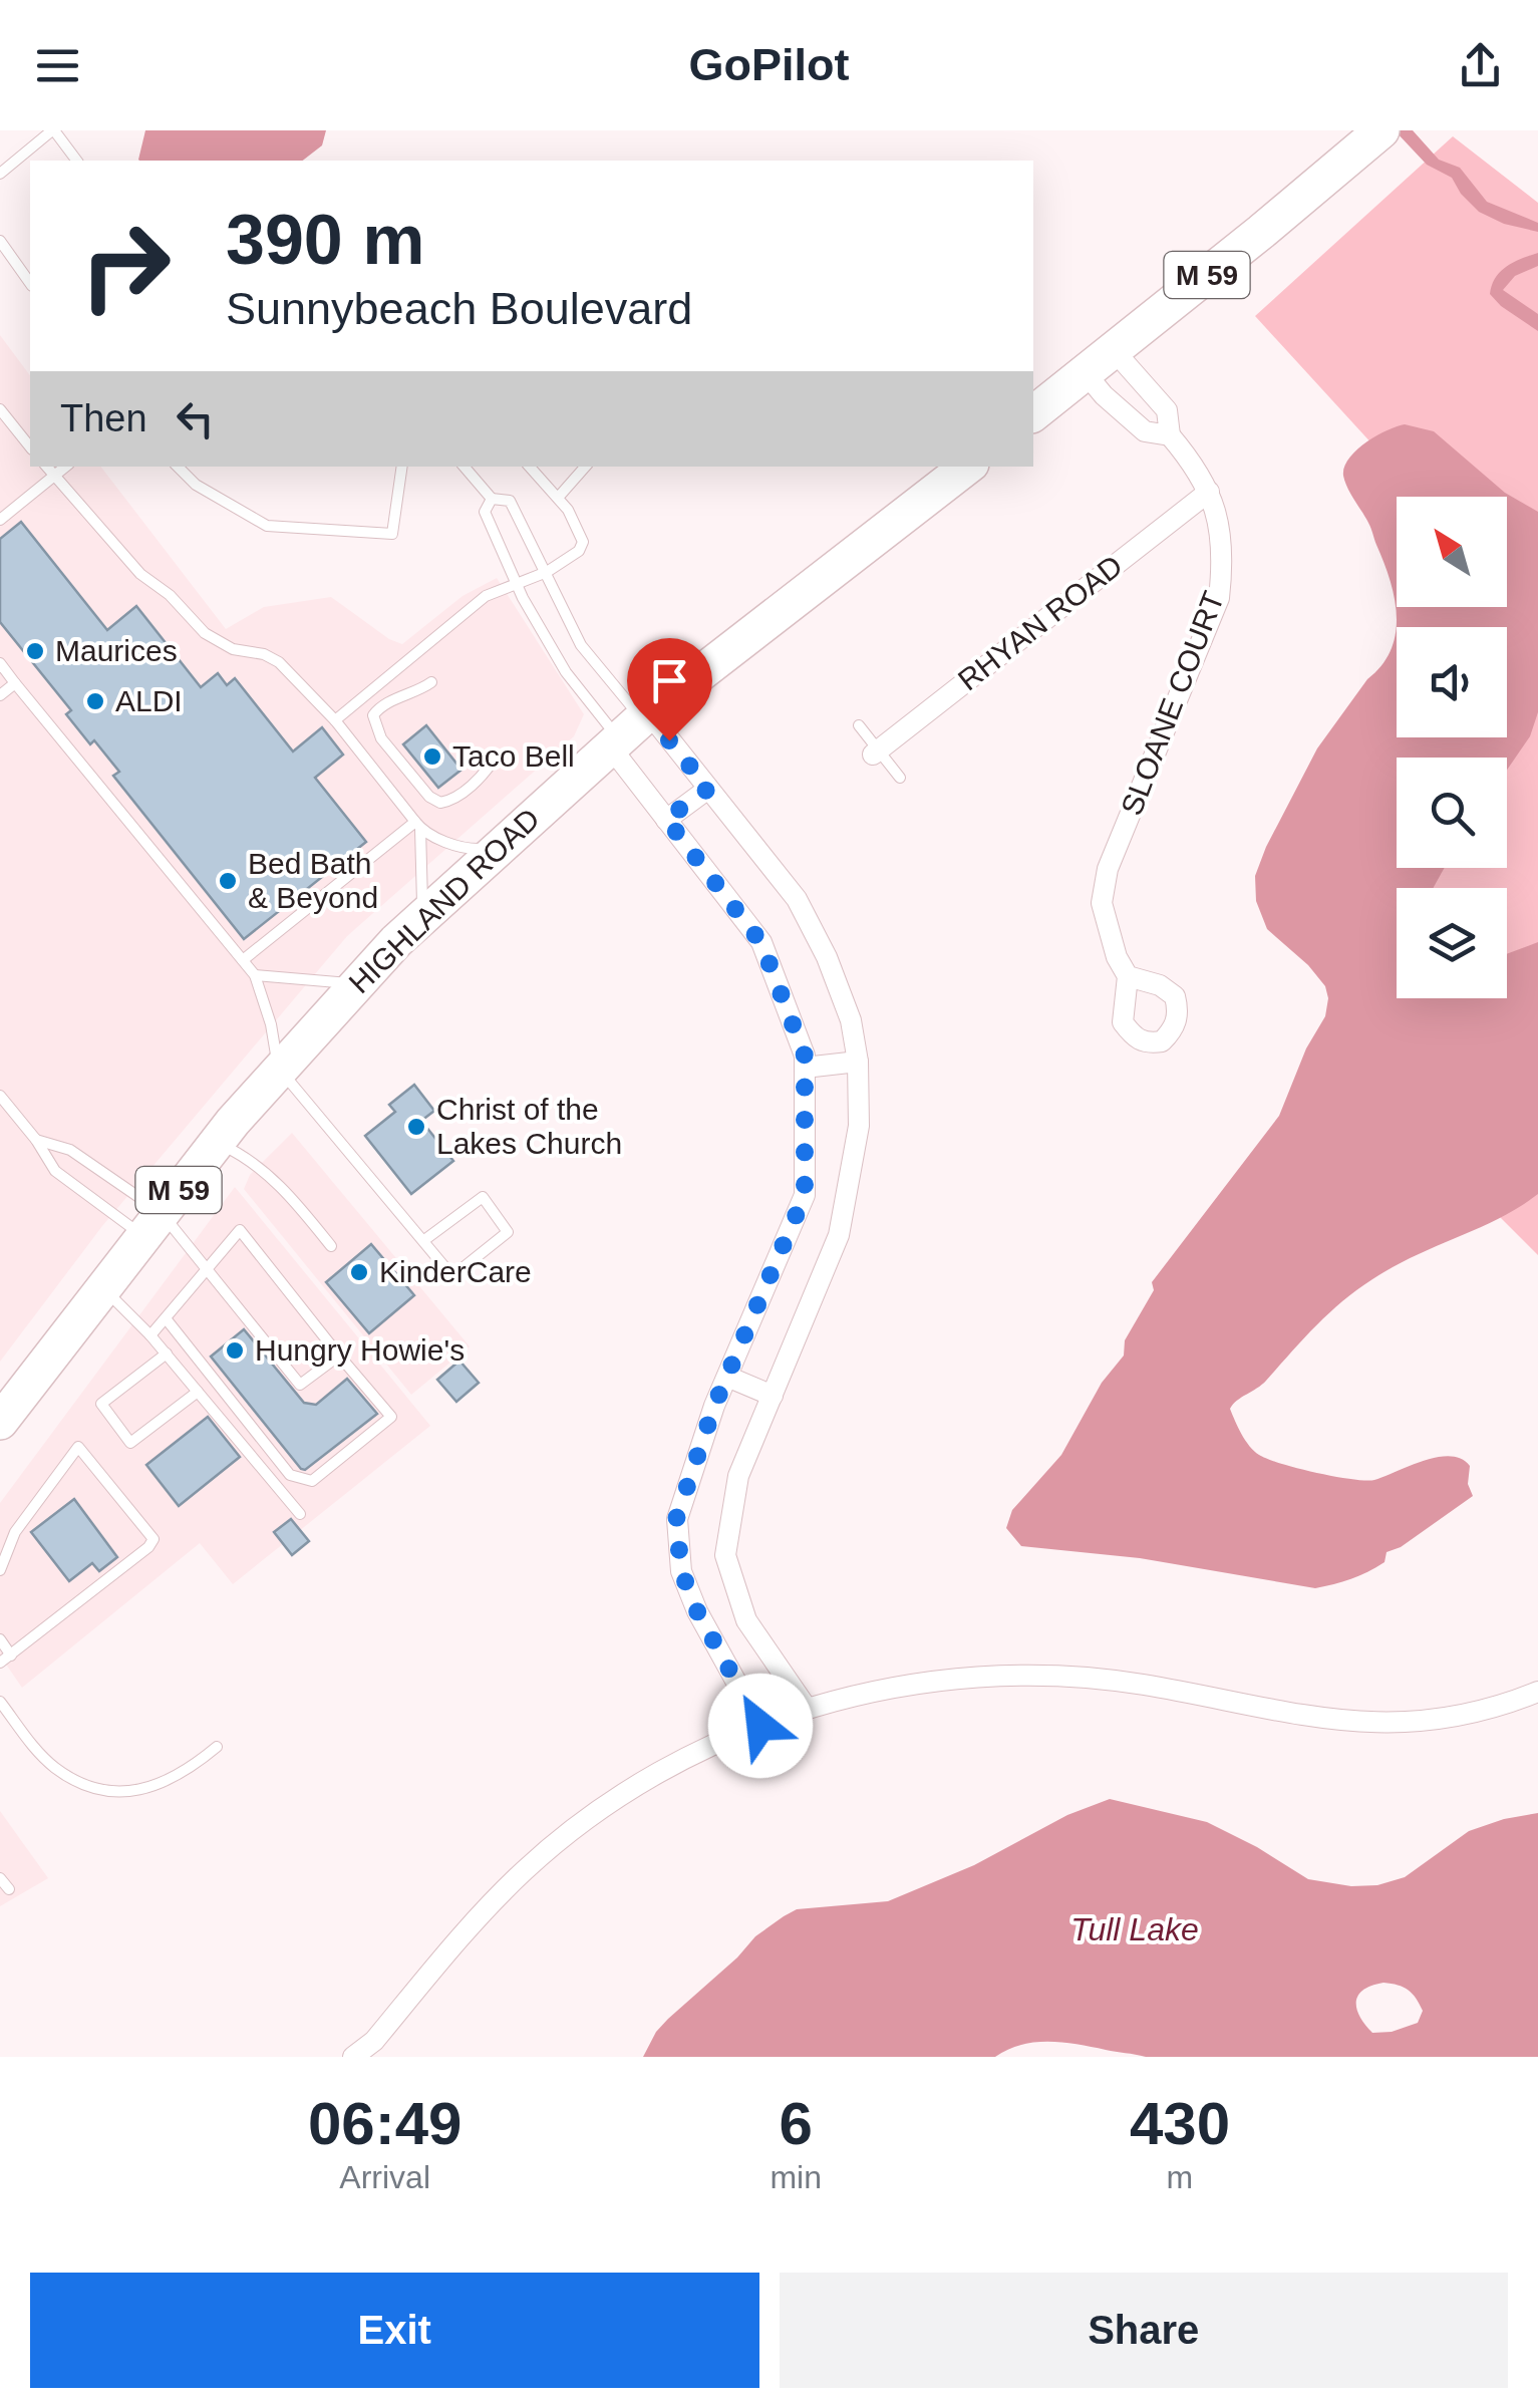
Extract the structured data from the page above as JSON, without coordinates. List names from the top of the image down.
{
  "streets": {
    "highway": ["M 59", "HIGHLAND ROAD"],
    "street": ["RHYAN ROAD", "SLOANE COURT"]
  },
  "crossings": [
    ["M 59", "SLOANE COURT"],
    ["RHYAN ROAD", "SLOANE COURT"]
  ],
  "water": ["Tull Lake"],
  "places": [
    "Maurices",
    "ALDI",
    "Taco Bell",
    "Bed Bath & Beyond",
    "Christ of the Lakes Church",
    "KinderCare",
    "Hungry Howie's"
  ],
  "north": "top left",
  "page": {
    "header": "GoPilot",
    "turn": ["390 m", "Sunnybeach Boulevard"],
    "then": "Then",
    "eta": [
      "06:49",
      "Arrival",
      "6",
      "min",
      "430",
      "m"
    ],
    "buttons": ["Exit", "Share"]
  }
}
